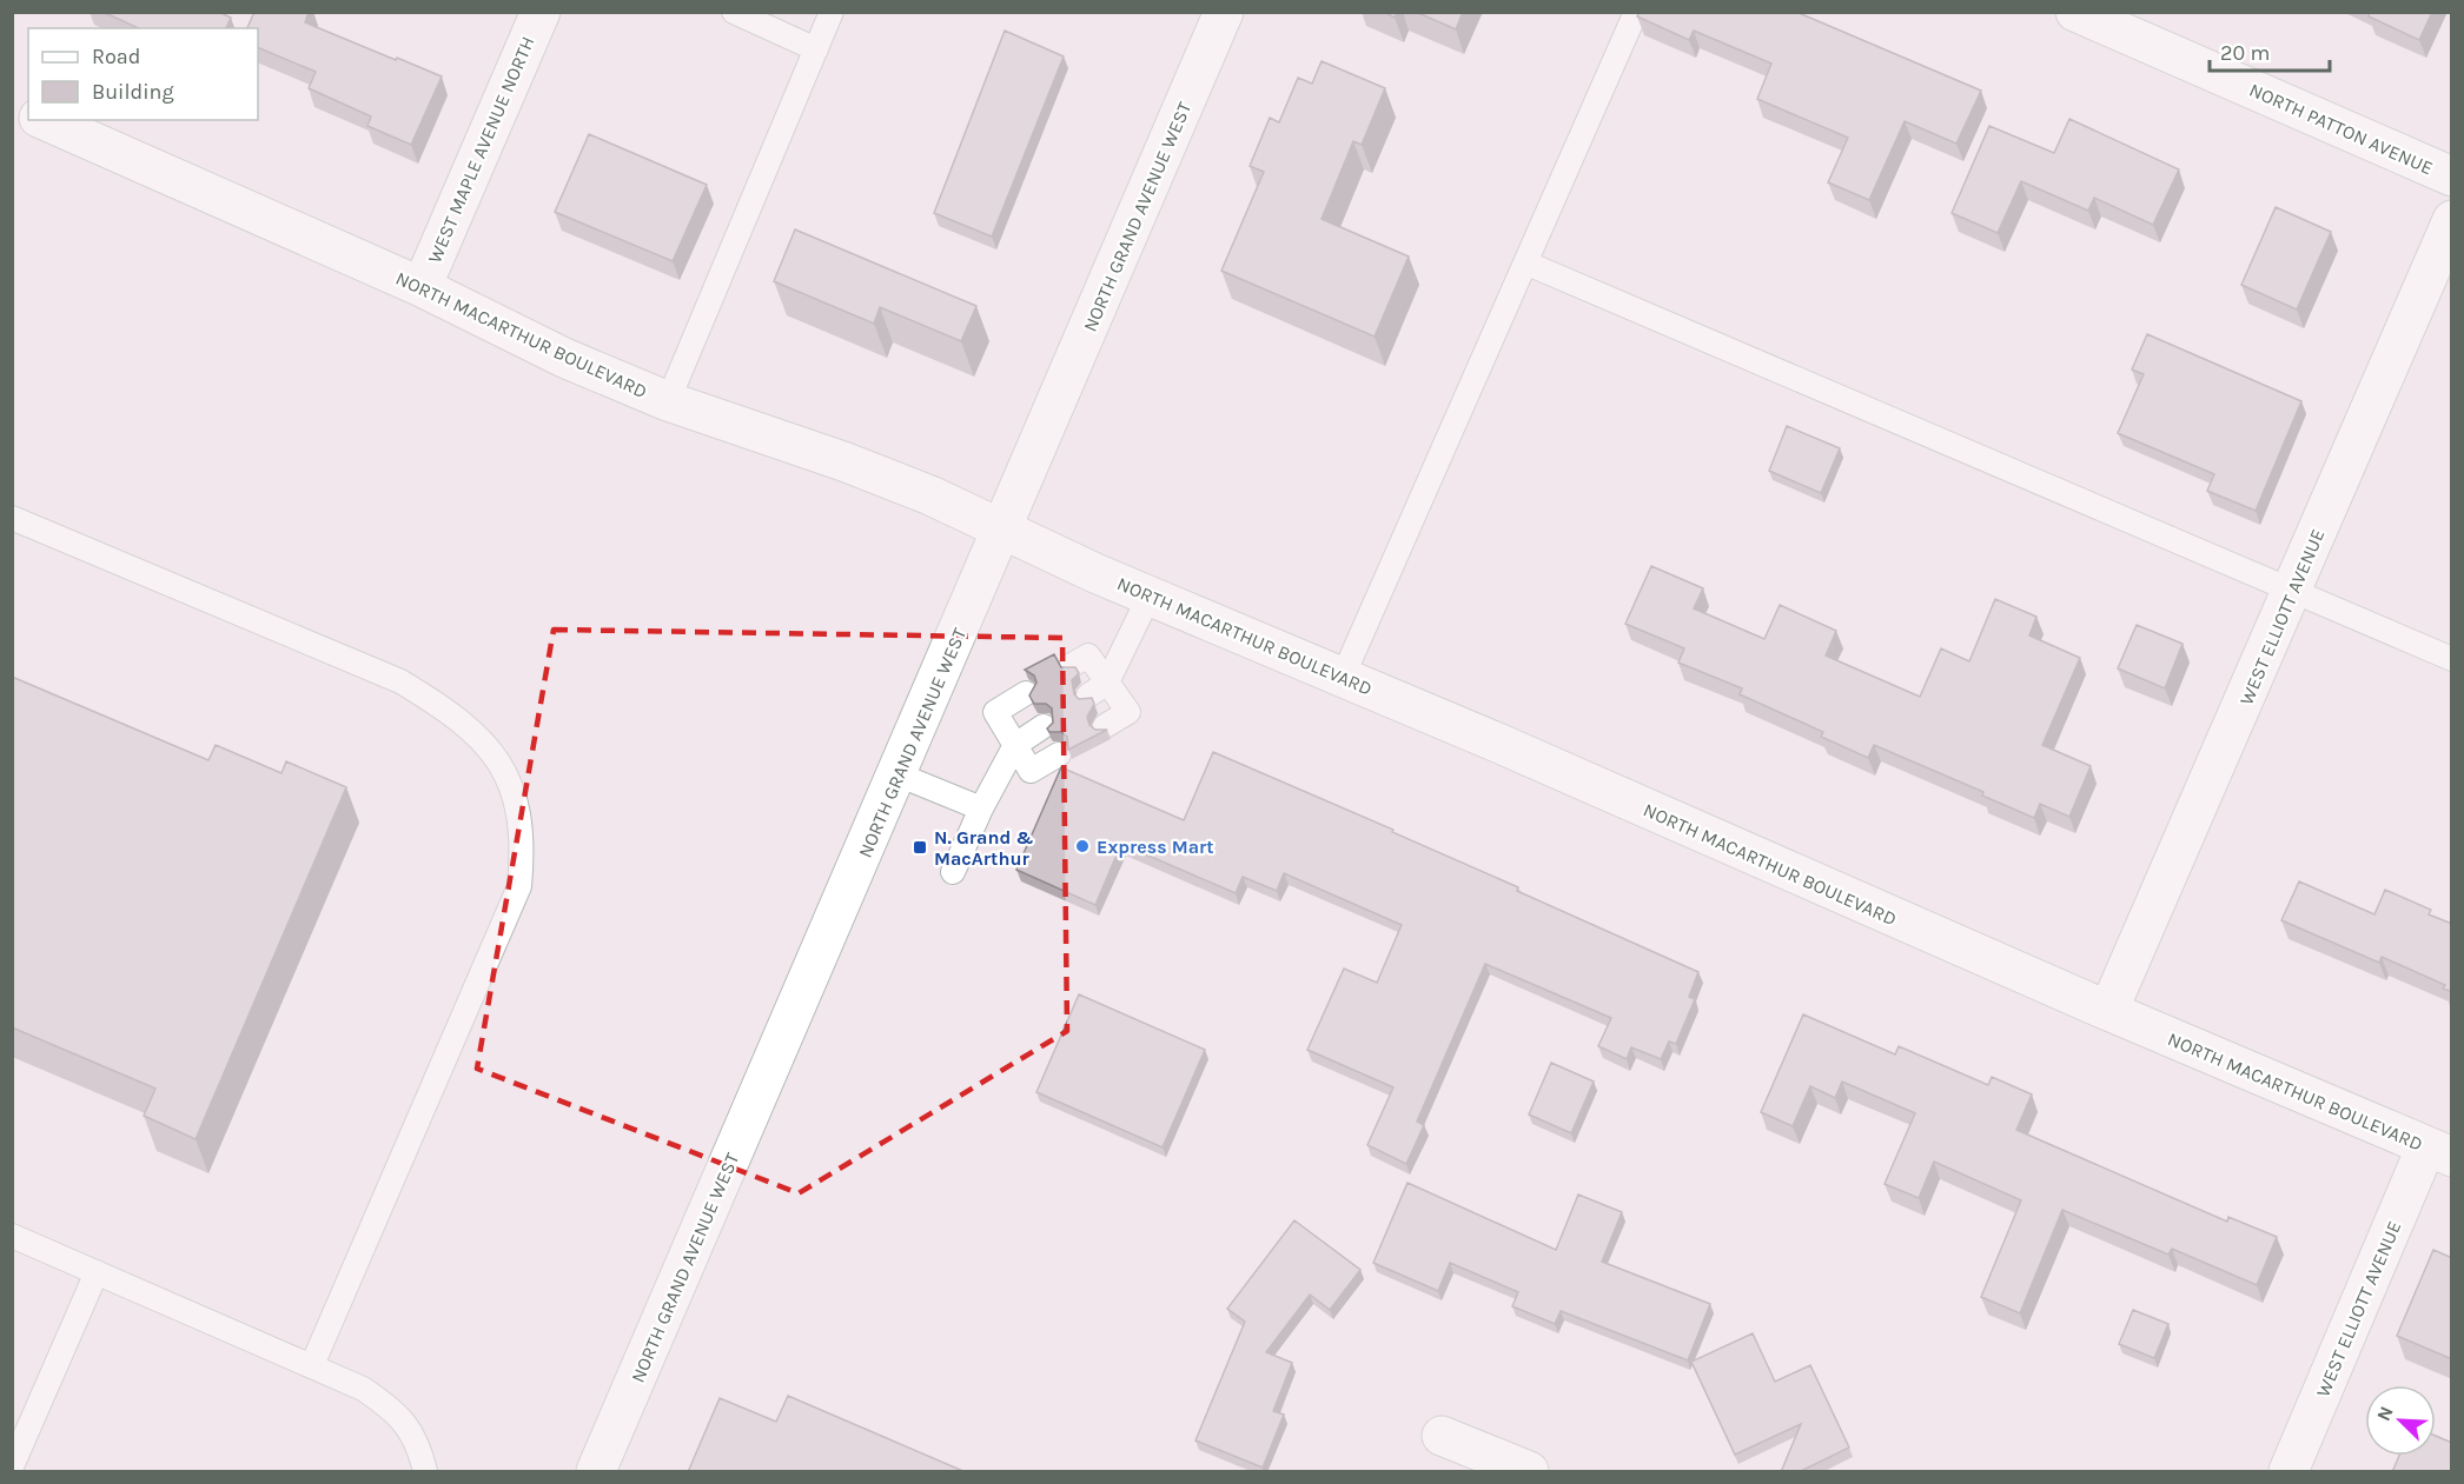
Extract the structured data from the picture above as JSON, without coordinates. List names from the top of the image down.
{
  "streets": {
    "street": [
      "NORTH PATTON AVENUE",
      "WEST MAPLE AVENUE NORTH",
      "NORTH GRAND AVENUE WEST",
      "NORTH MACARTHUR BOULEVARD",
      "WEST ELLIOTT AVENUE"
    ]
  },
  "crossings": [
    ["WEST MAPLE AVENUE NORTH", "NORTH MACARTHUR BOULEVARD"],
    ["NORTH GRAND AVENUE WEST", "NORTH MACARTHUR BOULEVARD"],
    ["NORTH MACARTHUR BOULEVARD", "WEST ELLIOTT AVENUE"]
  ],
  "places": {
    "other": ["Express Mart"],
    "transit": ["N. Grand & MacArthur"]
  },
  "legend": ["Road", "Building"],
  "scale_bar": "20 m",
  "north": "top left"
}
